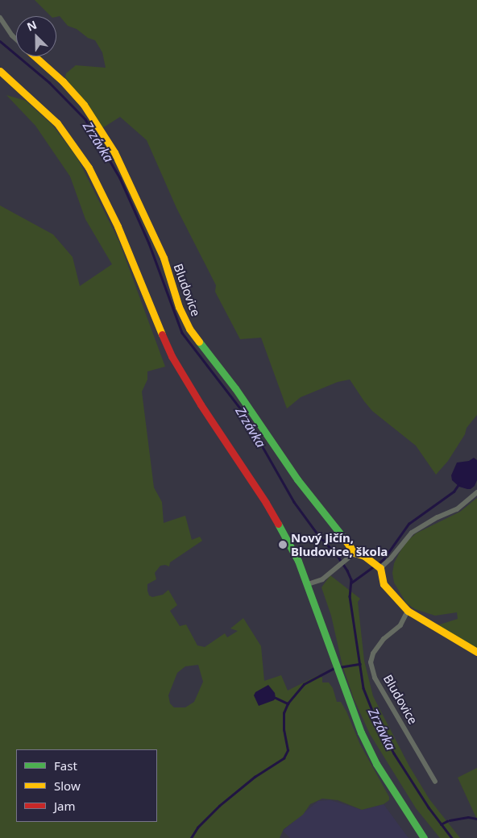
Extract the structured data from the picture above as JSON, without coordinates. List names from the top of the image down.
{
  "streets": {
    "main road": ["Bludovice"]
  },
  "water": ["Zrzávka"],
  "places": ["Nový Jičín, Bludovice, škola"],
  "legend": ["Fast", "Slow", "Jam"],
  "north": "top left"
}
